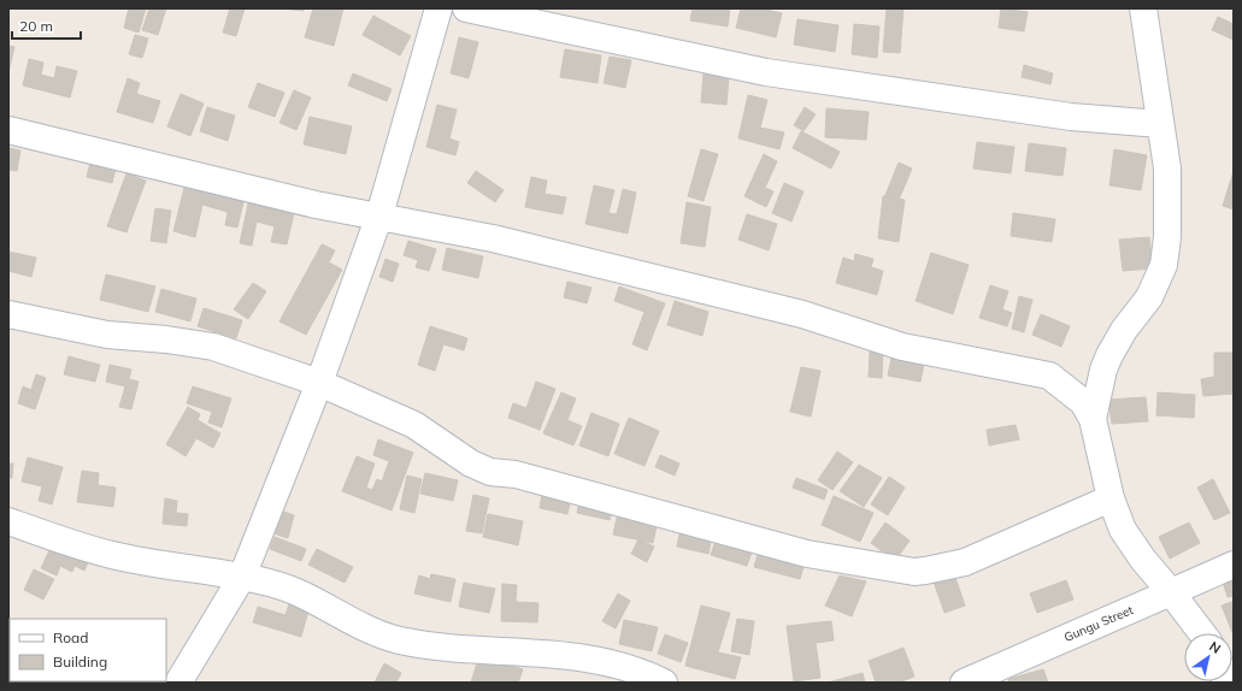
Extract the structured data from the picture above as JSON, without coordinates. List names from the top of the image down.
{
  "streets": {
    "street": ["Gungu Street"]
  },
  "legend": ["Road", "Building"],
  "scale_bar": "20 m",
  "north": "top right"
}
